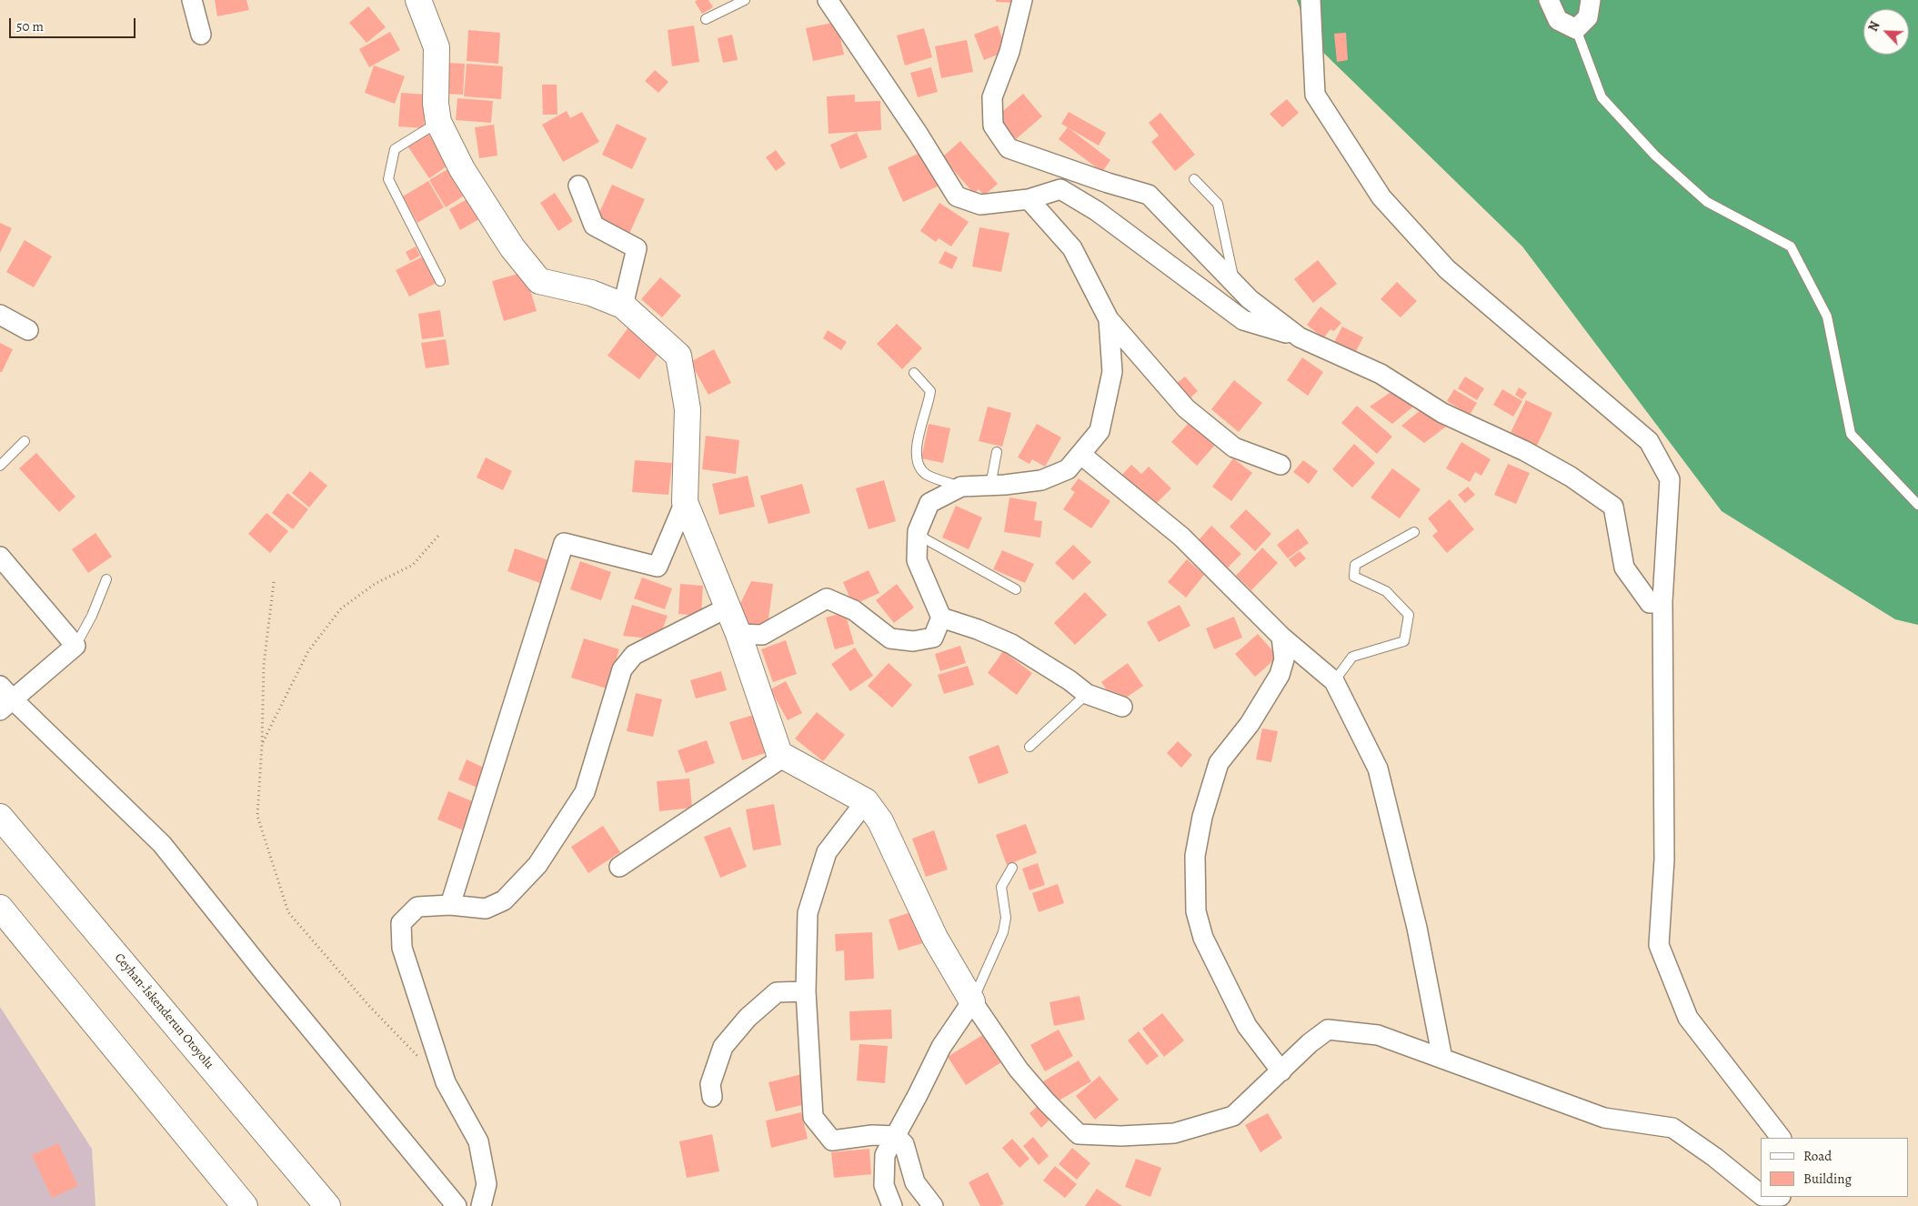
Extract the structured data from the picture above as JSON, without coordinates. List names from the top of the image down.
{
  "streets": {
    "main road": ["Ceyhan-İskenderun Otoyolu"]
  },
  "legend": ["Road", "Building"],
  "scale_bar": "50 m",
  "north": "top left"
}
